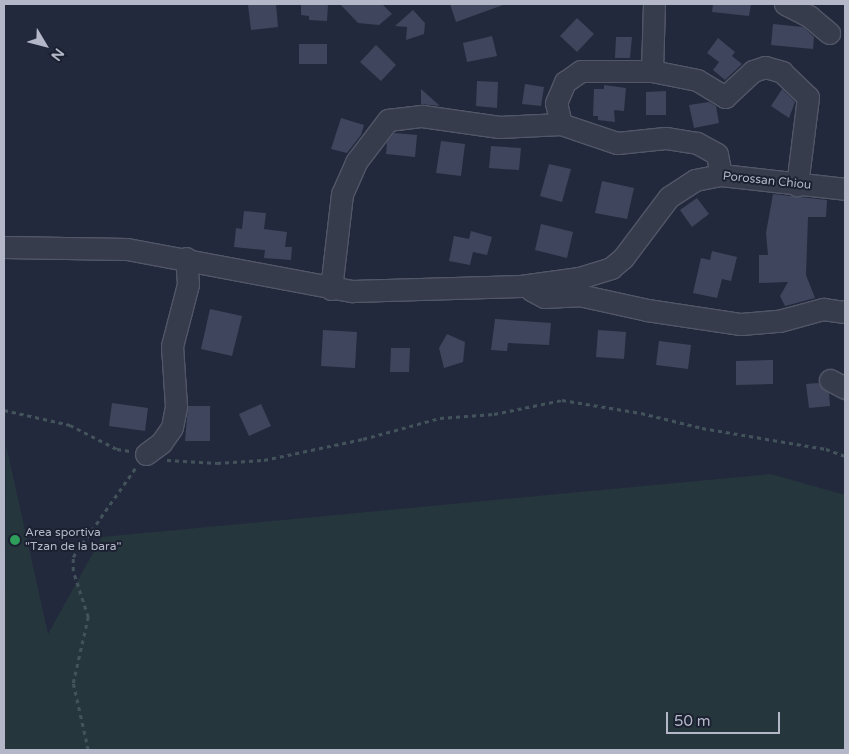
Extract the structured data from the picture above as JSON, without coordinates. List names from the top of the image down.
{
  "streets": {
    "street": ["Porossan Chiou"]
  },
  "places": ["Area sportiva \"Tzan de la bara\""],
  "scale_bar": "50 m",
  "north": "bottom right"
}
